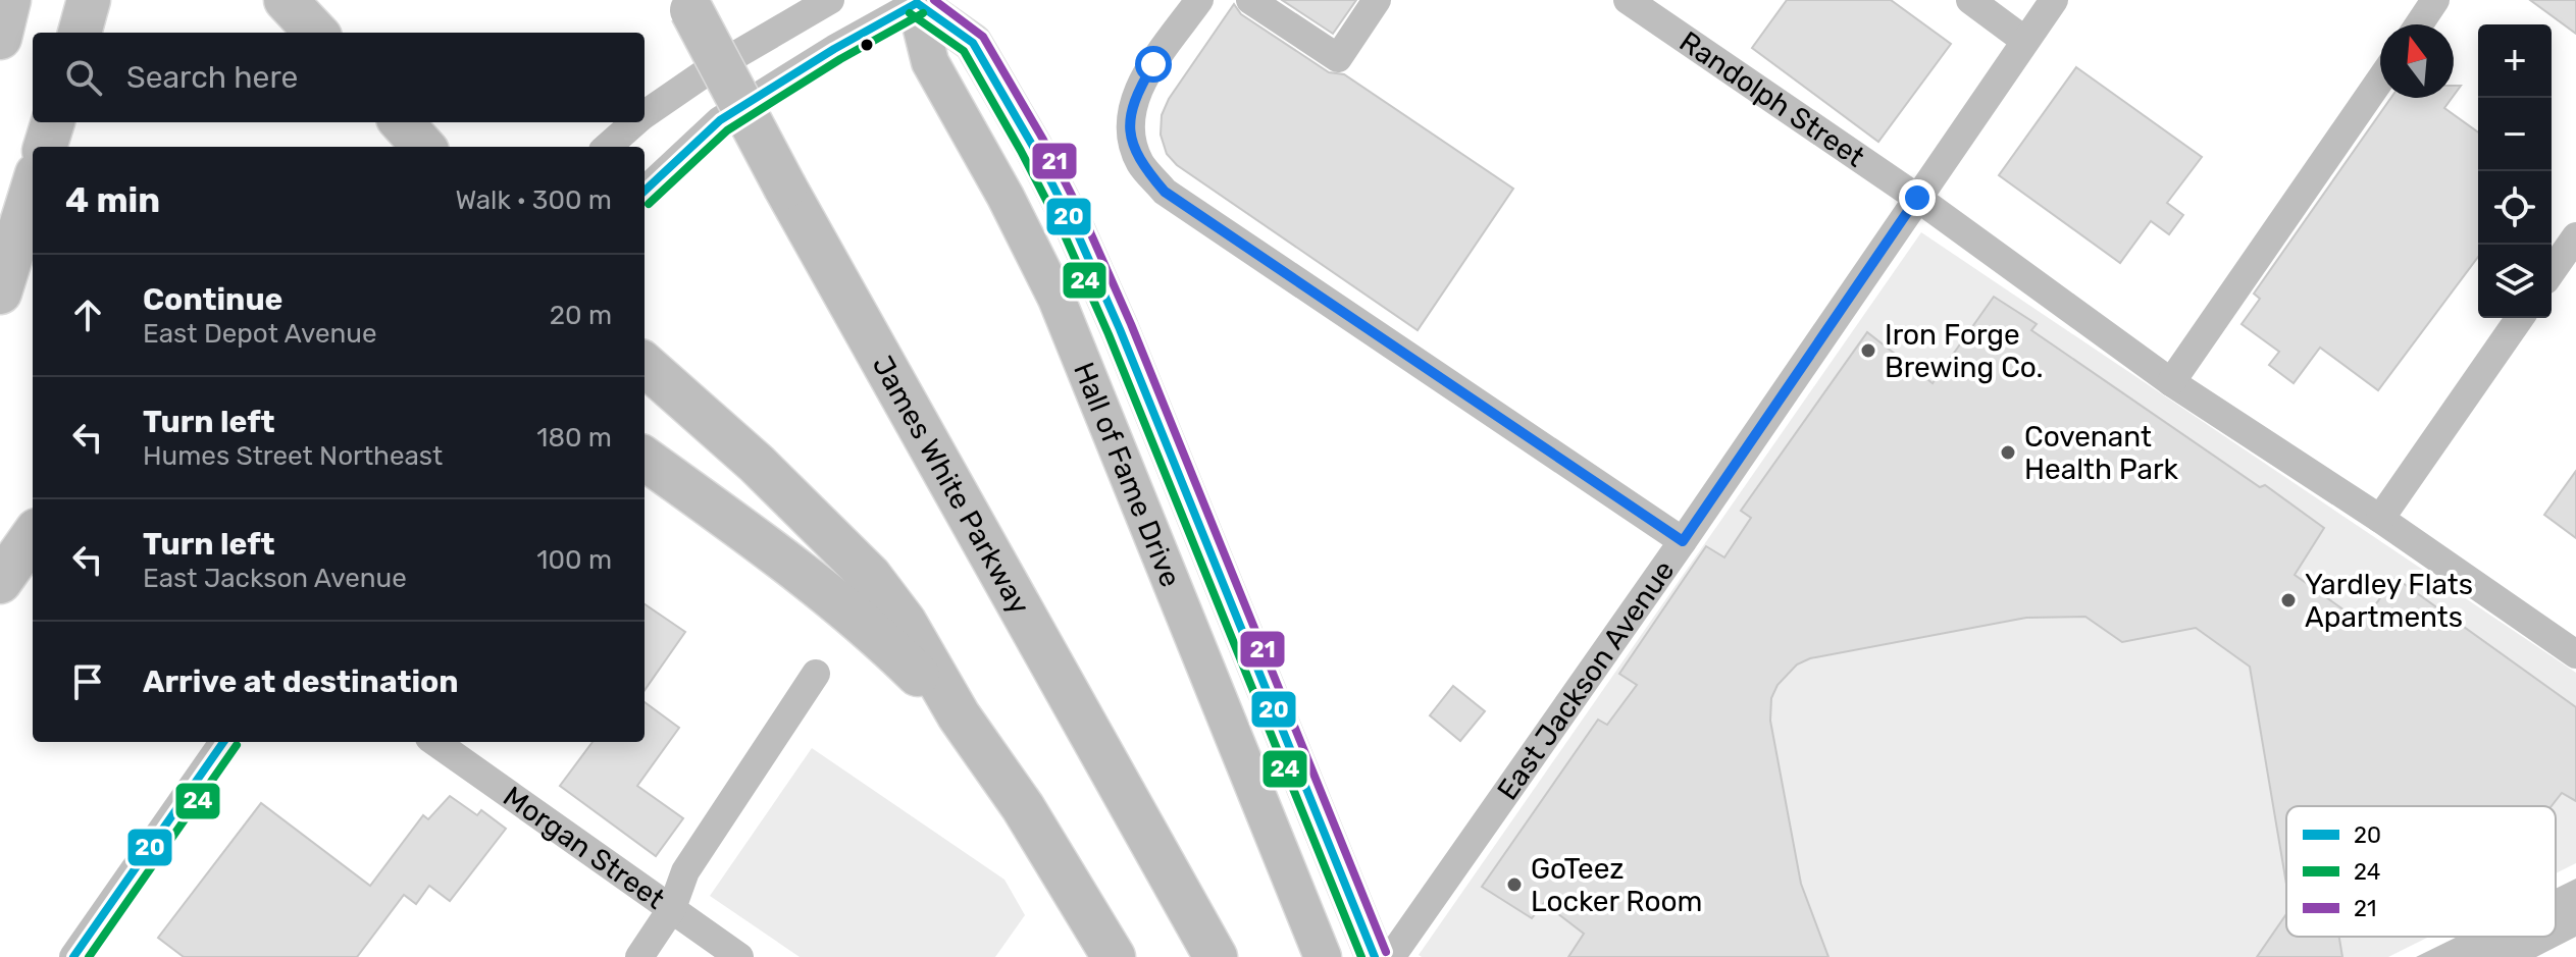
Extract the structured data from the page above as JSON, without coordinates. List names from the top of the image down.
{
  "streets": {
    "highway": ["James White Parkway"],
    "main road": ["Hall of Fame Drive"],
    "street": ["Randolph Street", "East Jackson Avenue", "Morgan Street"]
  },
  "crossings": [
    ["Randolph Street", "East Jackson Avenue"]
  ],
  "places": [
    "Iron Forge Brewing Co.",
    "Covenant Health Park",
    "Yardley Flats Apartments",
    "GoTeez Locker Room"
  ],
  "lines": ["transit line 21", "transit line 20", "transit line 24"],
  "legend": ["20", "24", "21"],
  "north": "top",
  "page": {
    "map_buttons": ["+", "−"],
    "search": "Search here",
    "heading": ["4 min", "Walk · 300 m"],
    "list": [
      ["Continue", "East Depot Avenue", "20 m"],
      ["Turn left", "Humes Street Northeast", "180 m"],
      ["Turn left", "East Jackson Avenue", "100 m"],
      "Arrive at destination"
    ]
  }
}
